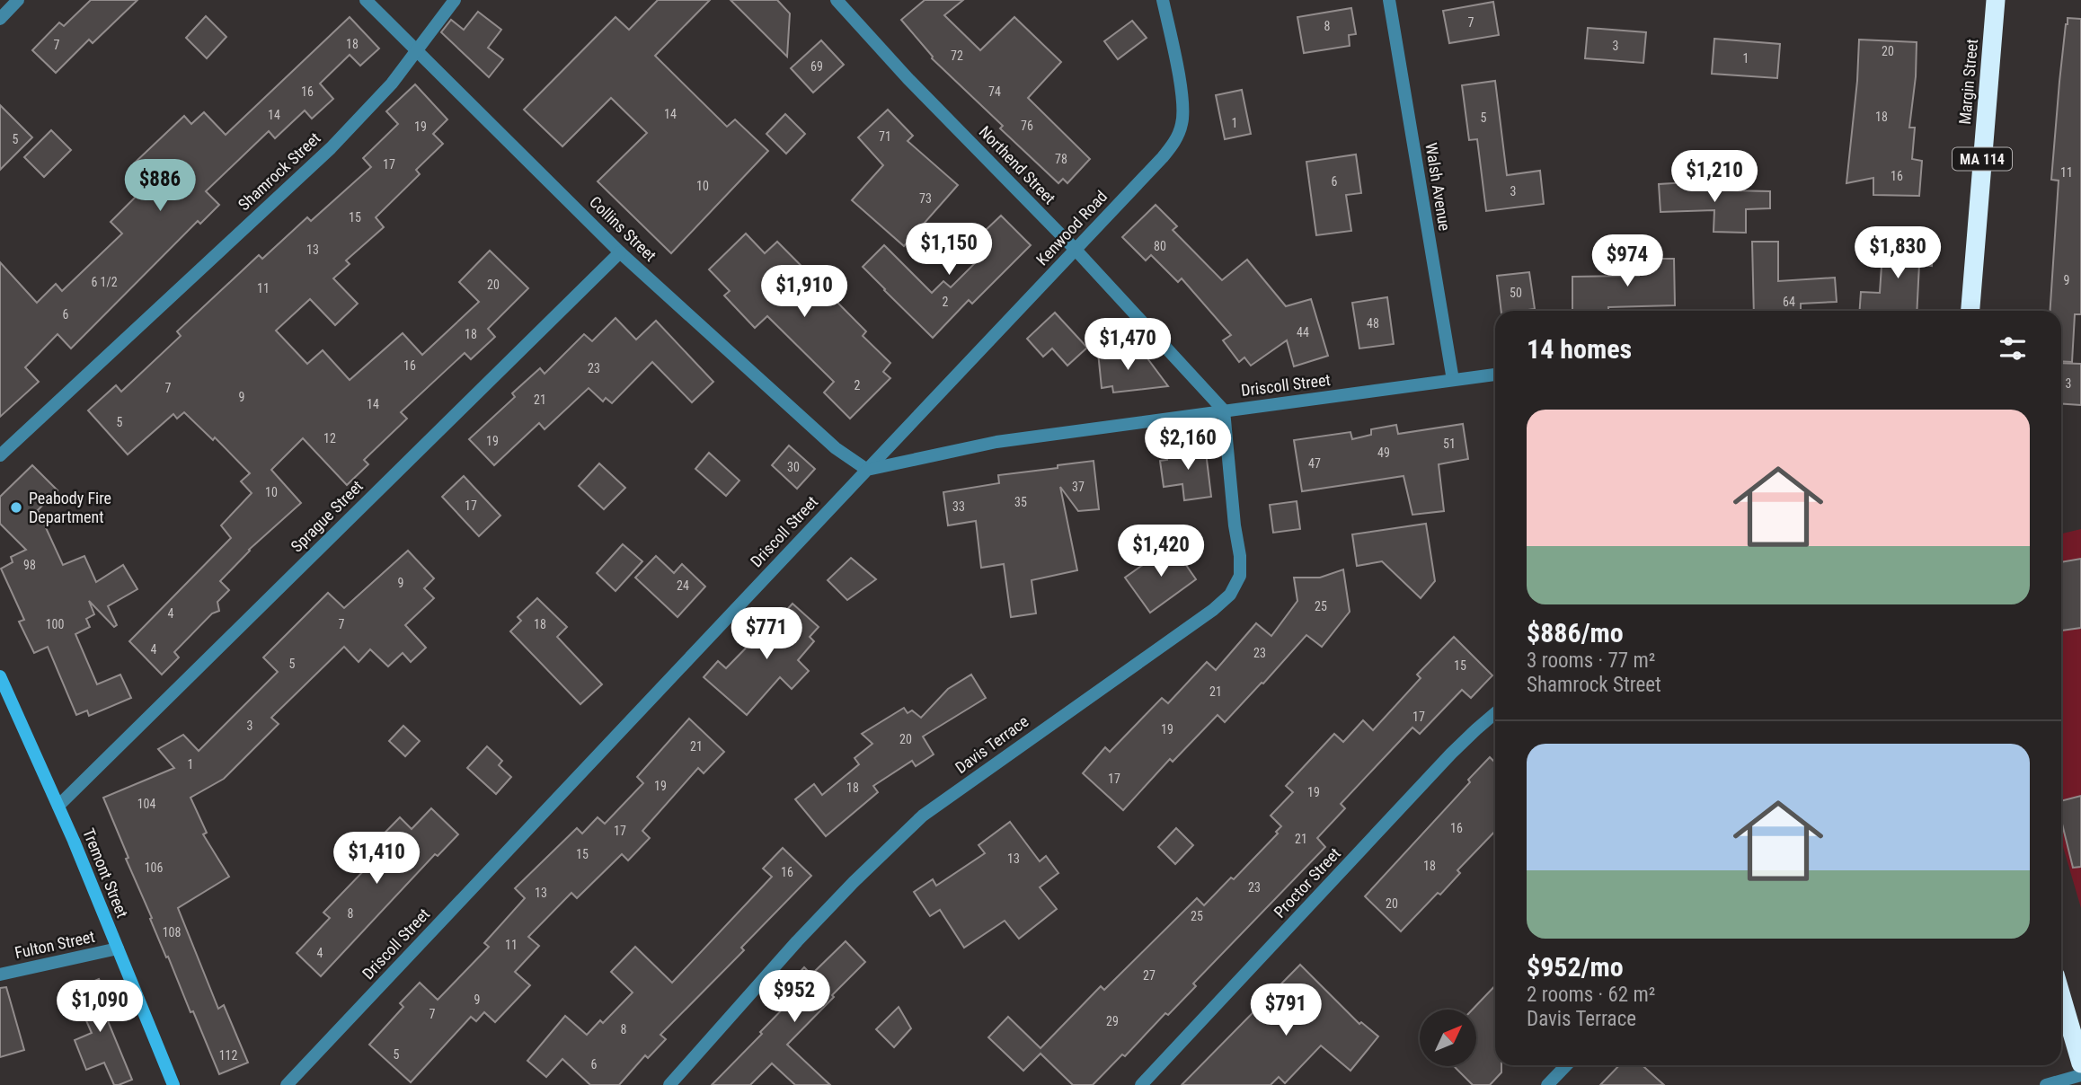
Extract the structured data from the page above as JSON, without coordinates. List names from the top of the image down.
{
  "streets": {
    "highway": ["Margin Street", "MA 114"],
    "street": [
      "Northend Street",
      "Shamrock Street",
      "Walsh Avenue",
      "Kenwood Road",
      "Collins Street",
      "Driscoll Street",
      "Sprague Street",
      "Davis Terrace",
      "Tremont Street",
      "Proctor Street",
      "Fulton Street"
    ]
  },
  "crossings": [
    ["Northend Street", "Kenwood Road"],
    ["Northend Street", "Driscoll Street"],
    ["Northend Street", "Davis Terrace"],
    ["Shamrock Street", "Collins Street"],
    ["Walsh Avenue", "Driscoll Street"],
    ["Kenwood Road", "Collins Street"],
    ["Kenwood Road", "Driscoll Street"],
    ["Collins Street", "Driscoll Street"],
    ["Collins Street", "Sprague Street"],
    ["Driscoll Street", "Davis Terrace"],
    ["Sprague Street", "Tremont Street"],
    ["Tremont Street", "Fulton Street"]
  ],
  "places": ["Peabody Fire Department"],
  "house_numbers": [
    "7",
    "8",
    "18",
    "7",
    "3",
    "20",
    "72",
    "1",
    "69",
    "16",
    "74",
    "14",
    "14",
    "18",
    "5",
    "1",
    "76",
    "19",
    "71",
    "5",
    "78",
    "17",
    "11",
    "16",
    "6",
    "10",
    "3",
    "73",
    "15",
    "80",
    "13",
    "9",
    "6 1/2",
    "20",
    "11",
    "50",
    "2",
    "64",
    "6",
    "48",
    "44",
    "18",
    "16",
    "23",
    "3",
    "2",
    "7",
    "9",
    "21",
    "14",
    "5",
    "12",
    "19",
    "51",
    "49",
    "47",
    "30",
    "37",
    "10",
    "35",
    "17",
    "33",
    "98",
    "9",
    "24",
    "25",
    "4",
    "100",
    "7",
    "18",
    "4",
    "23",
    "5",
    "15",
    "21",
    "17",
    "3",
    "19",
    "20",
    "21",
    "1",
    "17",
    "19",
    "18",
    "19",
    "104",
    "16",
    "17",
    "21",
    "15",
    "13",
    "18",
    "106",
    "16",
    "23",
    "13",
    "20",
    "8",
    "25",
    "108",
    "11",
    "4",
    "27",
    "9",
    "7",
    "29",
    "8",
    "5",
    "112",
    "6"
  ],
  "north": "top right",
  "page": {
    "price": [
      "$1,210",
      "$886",
      "$1,150",
      "$1,830",
      "$974",
      "$1,910",
      "$1,470",
      "$2,160",
      "$1,420",
      "$771",
      "$1,410",
      "$952",
      "$1,090",
      "$791"
    ],
    "heading": "14 homes",
    "list": [
      {
        "name": "$886/mo",
        "note": "3 rooms · 77 m² · Shamrock Street"
      },
      {
        "name": "$952/mo",
        "note": "2 rooms · 62 m² · Davis Terrace"
      }
    ]
  }
}
